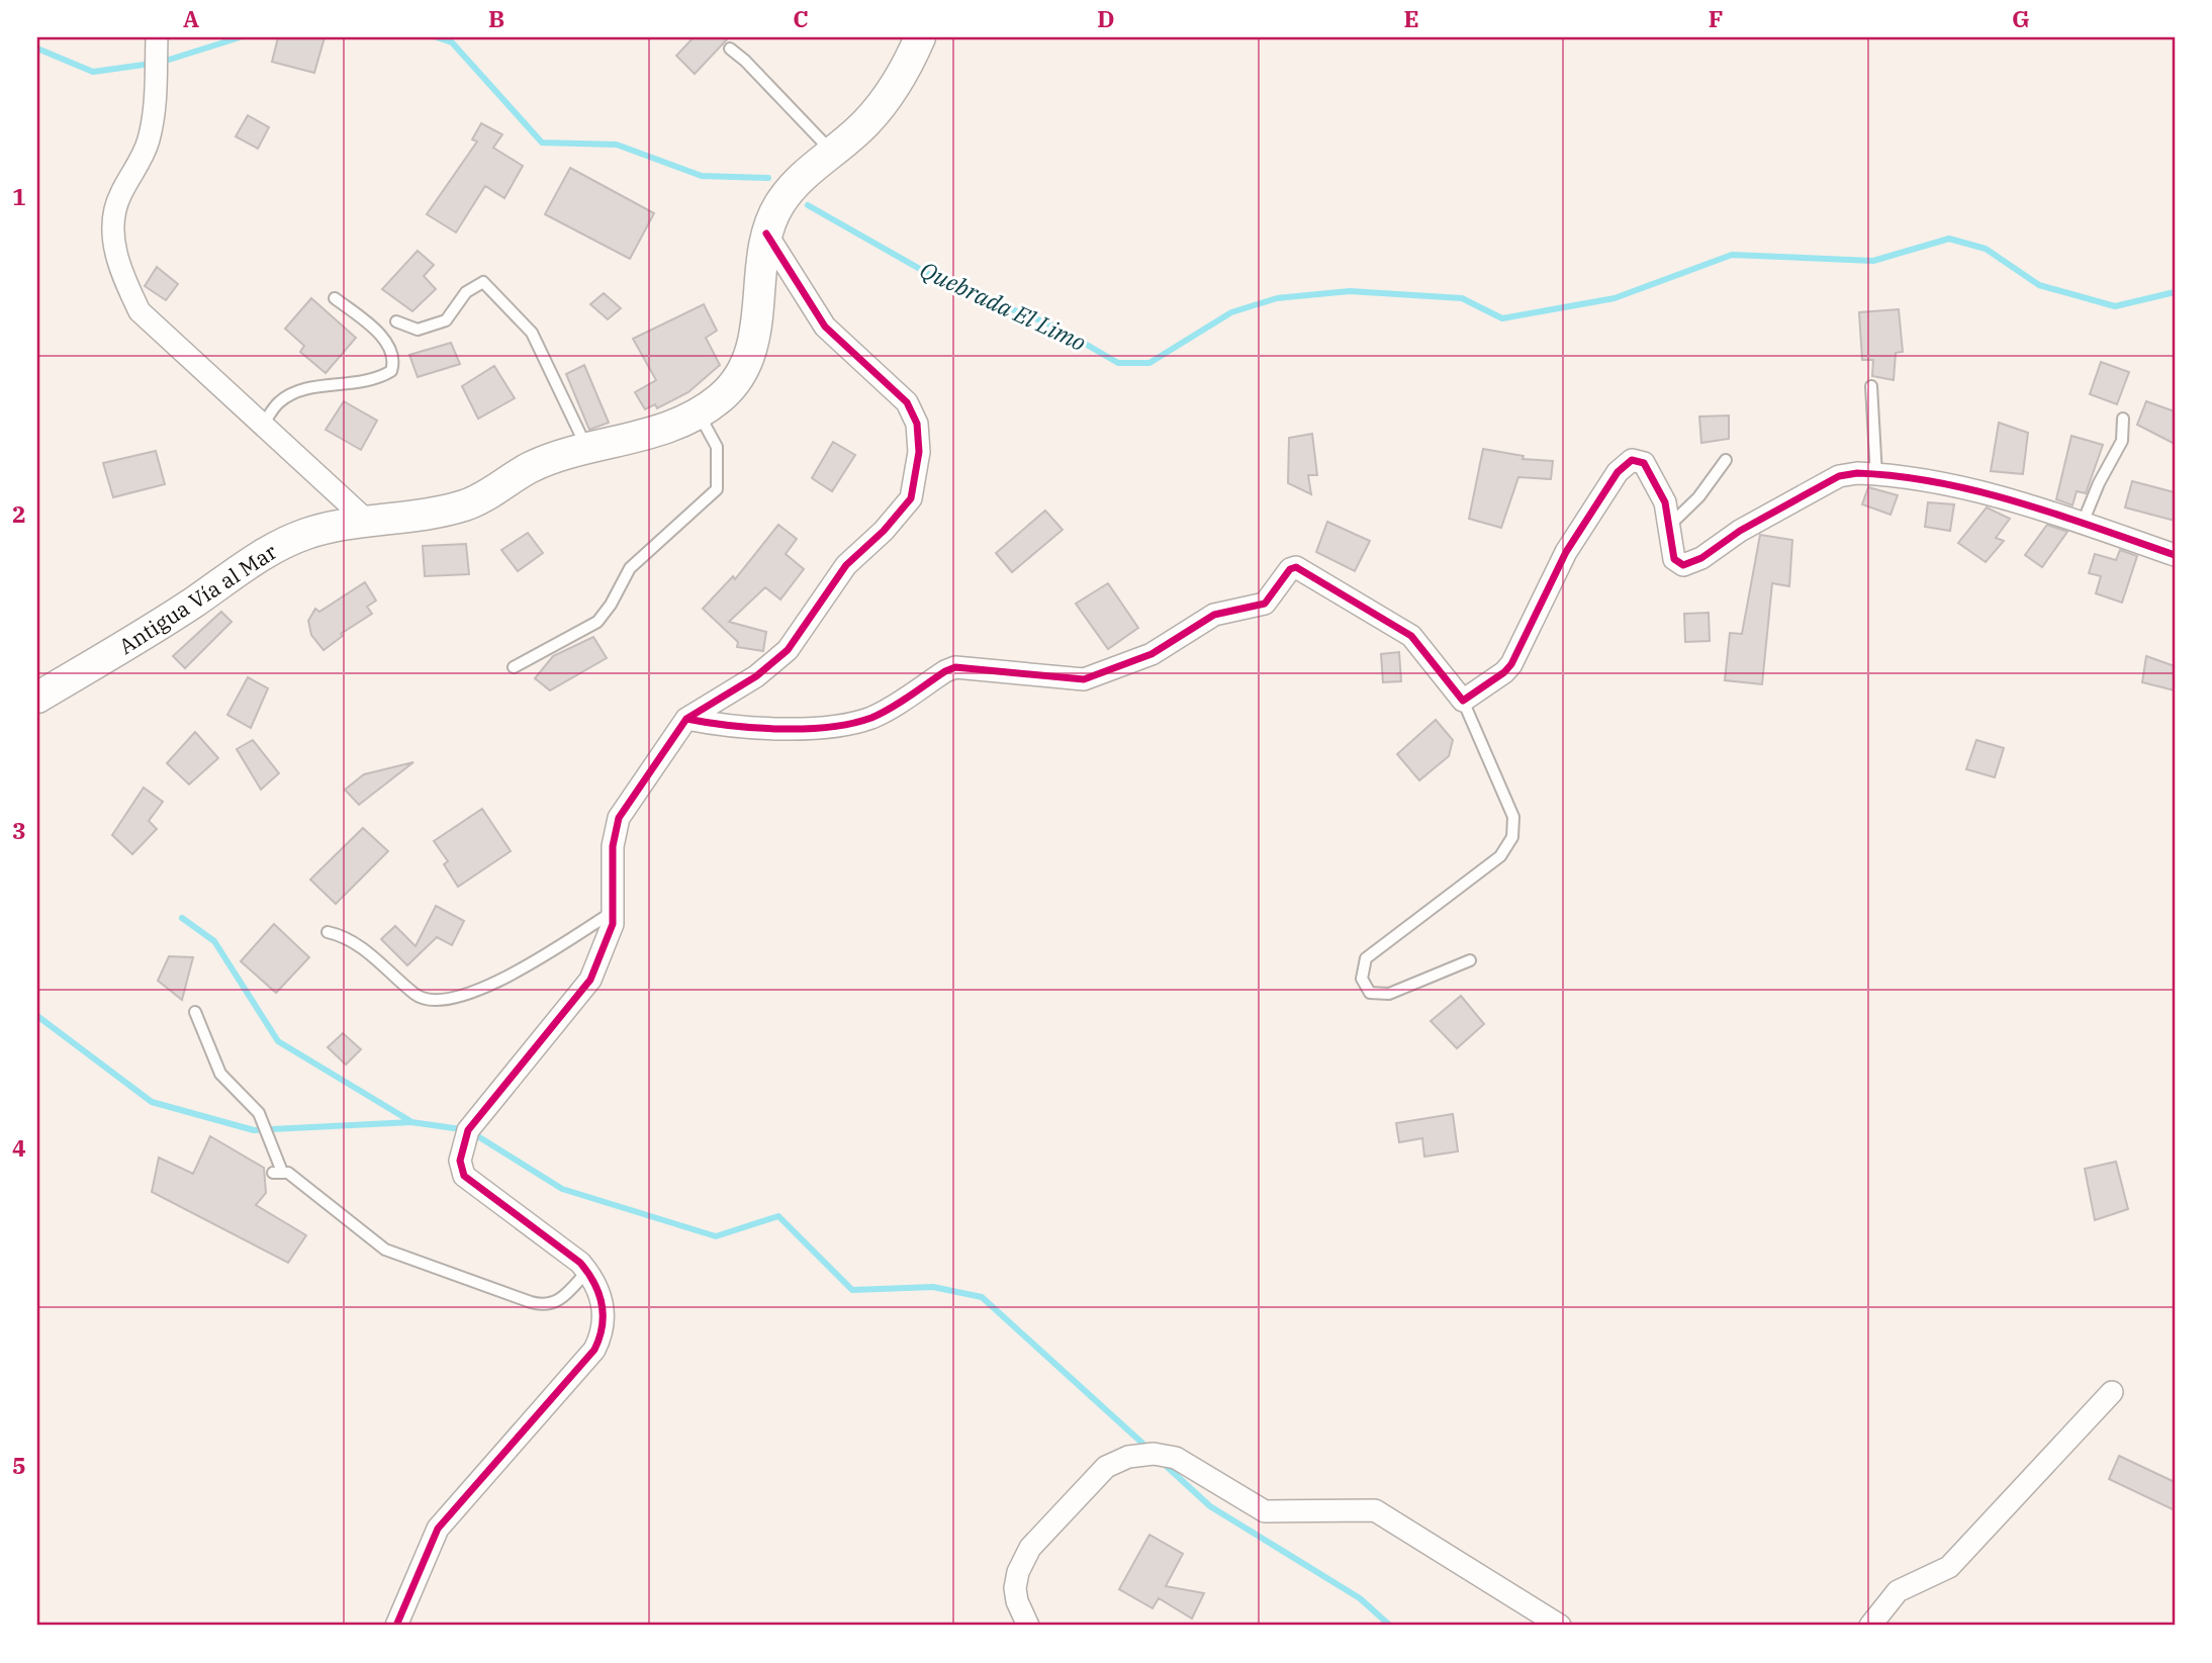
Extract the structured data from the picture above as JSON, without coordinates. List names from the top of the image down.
{
  "streets": {
    "main road": ["Antigua Vía al Mar"]
  },
  "water": ["Quebrada El Limo"],
  "grid": {
    "columns": [
      "A",
      "B",
      "C",
      "D",
      "E",
      "F",
      "G"
    ],
    "rows": [
      "1",
      "2",
      "3",
      "4",
      "5"
    ]
  }
}
